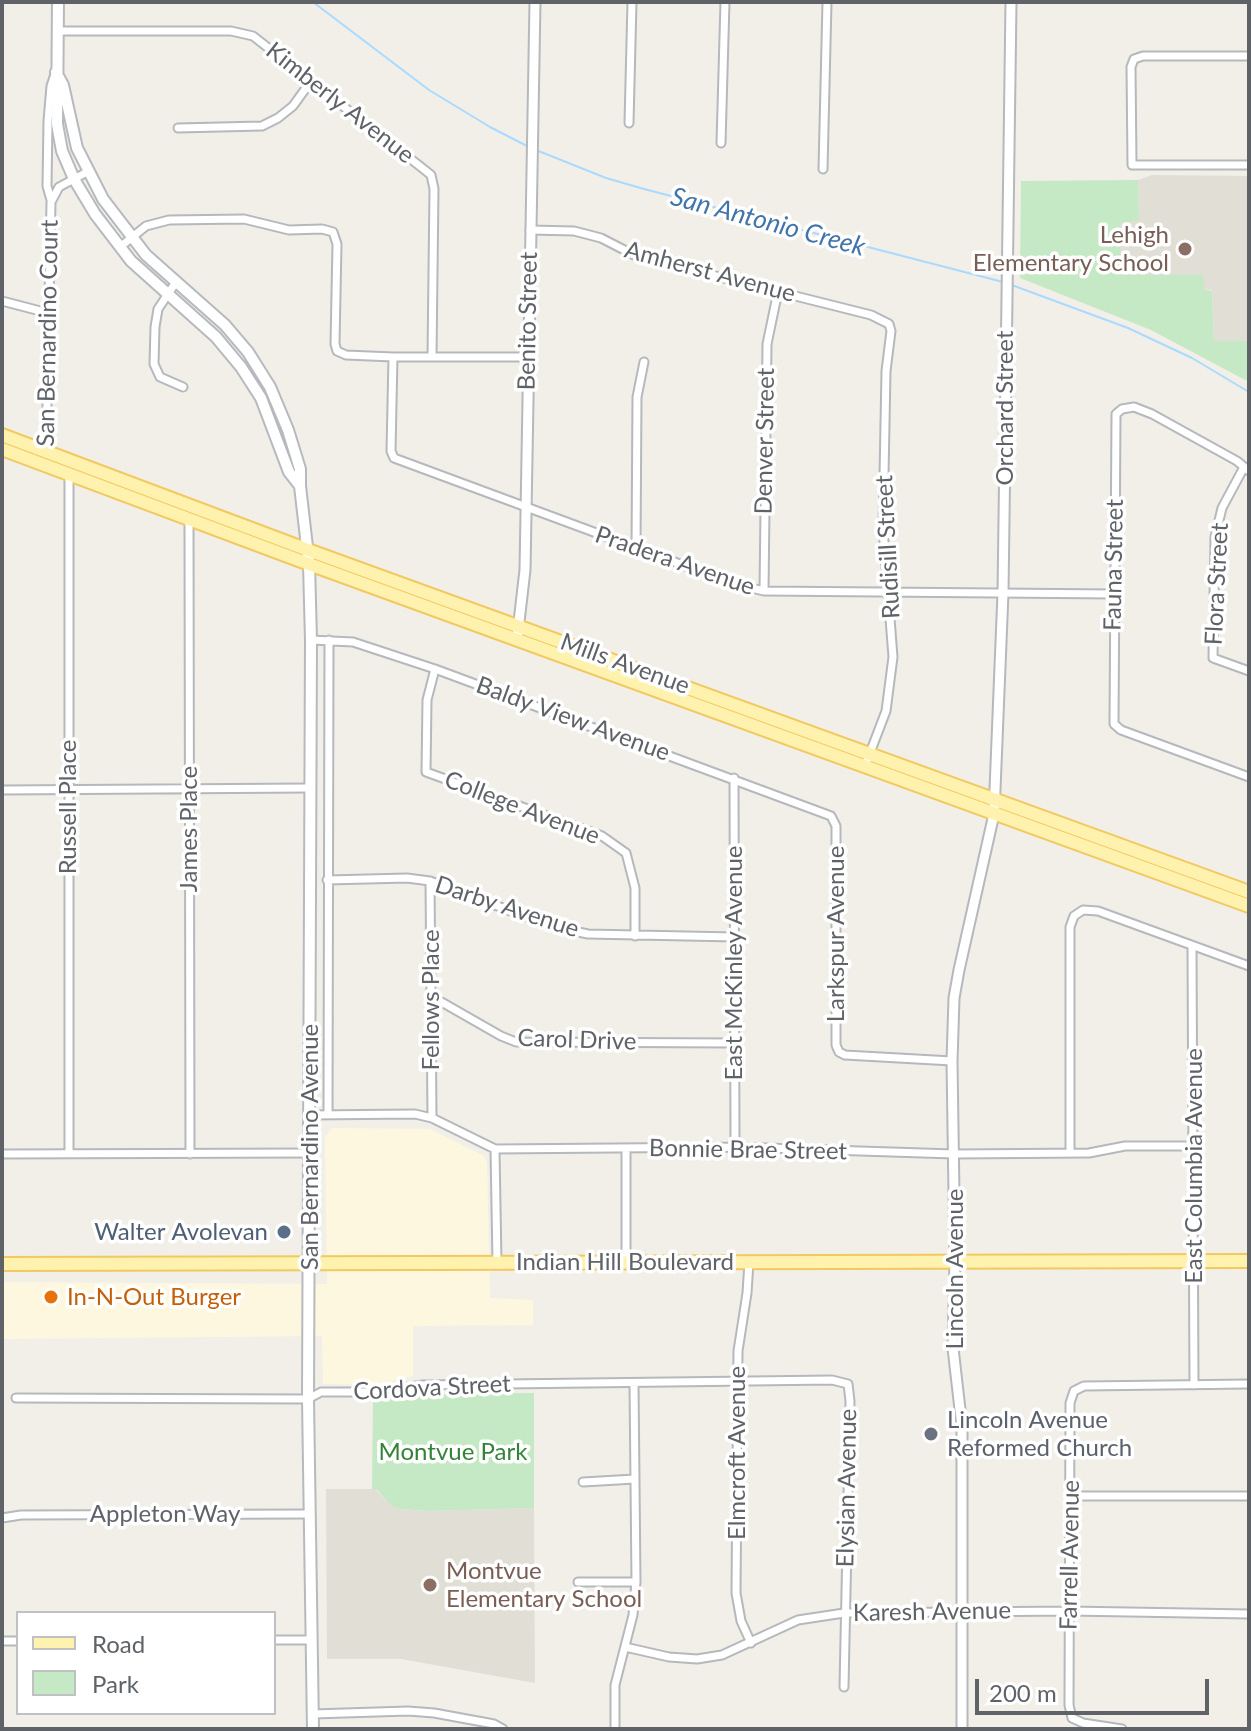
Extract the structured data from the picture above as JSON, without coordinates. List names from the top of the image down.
{
  "streets": {
    "main road": ["Mills Avenue", "San Bernardino Avenue", "Indian Hill Boulevard"],
    "street": [
      "Kimberly Avenue",
      "Amherst Avenue",
      "Benito Street",
      "San Bernardino Court",
      "Orchard Street",
      "Denver Street",
      "Rudisill Street",
      "Pradera Avenue",
      "Fauna Street",
      "Flora Street",
      "Baldy View Avenue",
      "Russell Place",
      "College Avenue",
      "James Place",
      "Darby Avenue",
      "Larkspur Avenue",
      "East McKinley Avenue",
      "Fellows Place",
      "Carol Drive",
      "Bonnie Brae Street",
      "East Columbia Avenue",
      "Lincoln Avenue",
      "Cordova Street",
      "Elmcroft Avenue",
      "Elysian Avenue",
      "Appleton Way",
      "Farrell Avenue",
      "Karesh Avenue"
    ]
  },
  "crossings": [
    ["Amherst Avenue", "Benito Street"],
    ["Amherst Avenue", "Denver Street"],
    ["Amherst Avenue", "Rudisill Street"],
    ["Benito Street", "Pradera Avenue"],
    ["Benito Street", "Mills Avenue"],
    ["San Bernardino Court", "Mills Avenue"],
    ["San Bernardino Court", "San Bernardino Avenue"],
    ["Orchard Street", "Pradera Avenue"],
    ["Orchard Street", "Mills Avenue"],
    ["Orchard Street", "Lincoln Avenue"],
    ["Denver Street", "Pradera Avenue"],
    ["Rudisill Street", "Pradera Avenue"],
    ["Rudisill Street", "Mills Avenue"],
    ["Pradera Avenue", "Fauna Street"],
    ["Fauna Street", "Flora Street"],
    ["Mills Avenue", "Russell Place"],
    ["Mills Avenue", "James Place"],
    ["Mills Avenue", "San Bernardino Avenue"],
    ["Mills Avenue", "Lincoln Avenue"],
    ["Baldy View Avenue", "College Avenue"],
    ["Baldy View Avenue", "Larkspur Avenue"],
    ["Baldy View Avenue", "East McKinley Avenue"],
    ["Baldy View Avenue", "San Bernardino Avenue"],
    ["College Avenue", "Darby Avenue"],
    ["Darby Avenue", "East McKinley Avenue"],
    ["Darby Avenue", "Fellows Place"],
    ["Larkspur Avenue", "Lincoln Avenue"],
    ["East McKinley Avenue", "Carol Drive"],
    ["East McKinley Avenue", "Bonnie Brae Street"],
    ["Fellows Place", "Carol Drive"],
    ["Fellows Place", "Bonnie Brae Street"],
    ["San Bernardino Avenue", "Bonnie Brae Street"],
    ["San Bernardino Avenue", "Indian Hill Boulevard"],
    ["San Bernardino Avenue", "Cordova Street"],
    ["San Bernardino Avenue", "Appleton Way"],
    ["Bonnie Brae Street", "East Columbia Avenue"],
    ["Bonnie Brae Street", "Lincoln Avenue"],
    ["East Columbia Avenue", "Indian Hill Boulevard"],
    ["East Columbia Avenue", "Farrell Avenue"],
    ["Indian Hill Boulevard", "Lincoln Avenue"],
    ["Indian Hill Boulevard", "Elmcroft Avenue"],
    ["Lincoln Avenue", "Karesh Avenue"],
    ["Cordova Street", "Elmcroft Avenue"],
    ["Cordova Street", "Elysian Avenue"],
    ["Elmcroft Avenue", "Karesh Avenue"],
    ["Elysian Avenue", "Karesh Avenue"],
    ["Farrell Avenue", "Karesh Avenue"]
  ],
  "water": ["San Antonio Creek"],
  "parks": ["Montvue Park"],
  "places": [
    "Lehigh Elementary School",
    "Walter Avolevan",
    "In-N-Out Burger",
    "Lincoln Avenue Reformed Church",
    "Montvue Elementary School"
  ],
  "legend": ["Road", "Park"],
  "scale_bar": "200 m"
}
